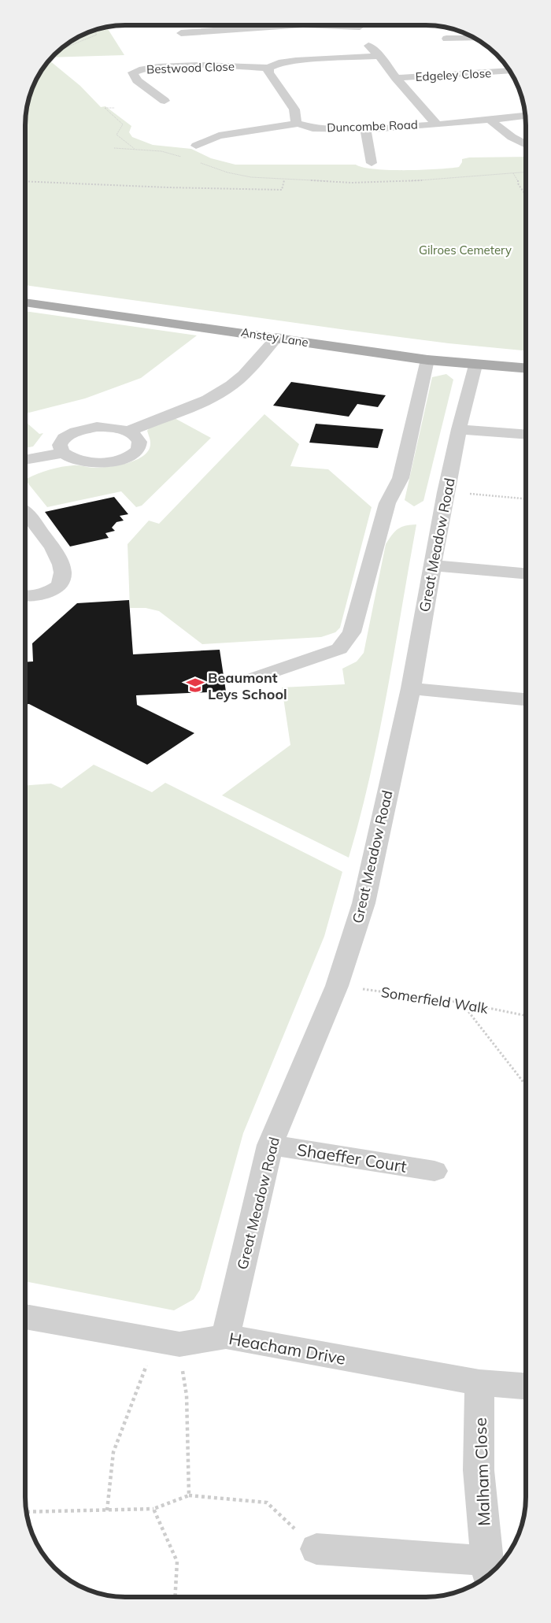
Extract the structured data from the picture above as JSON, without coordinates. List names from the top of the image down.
{
  "streets": {
    "main road": ["Anstey Lane"],
    "street": [
      "Bestwood Close",
      "Edgeley Close",
      "Duncombe Road",
      "Great Meadow Road",
      "Shaeffer Court",
      "Heacham Drive",
      "Malham Close"
    ],
    "path": ["Somerfield Walk"]
  },
  "crossings": [
    ["Anstey Lane", "Great Meadow Road"],
    ["Great Meadow Road", "Somerfield Walk"],
    ["Great Meadow Road", "Shaeffer Court"],
    ["Great Meadow Road", "Heacham Drive"],
    ["Heacham Drive", "Malham Close"]
  ],
  "parks": ["Gilroes Cemetery"],
  "places": {
    "school or university": ["Beaumont Leys School"]
  }
}
